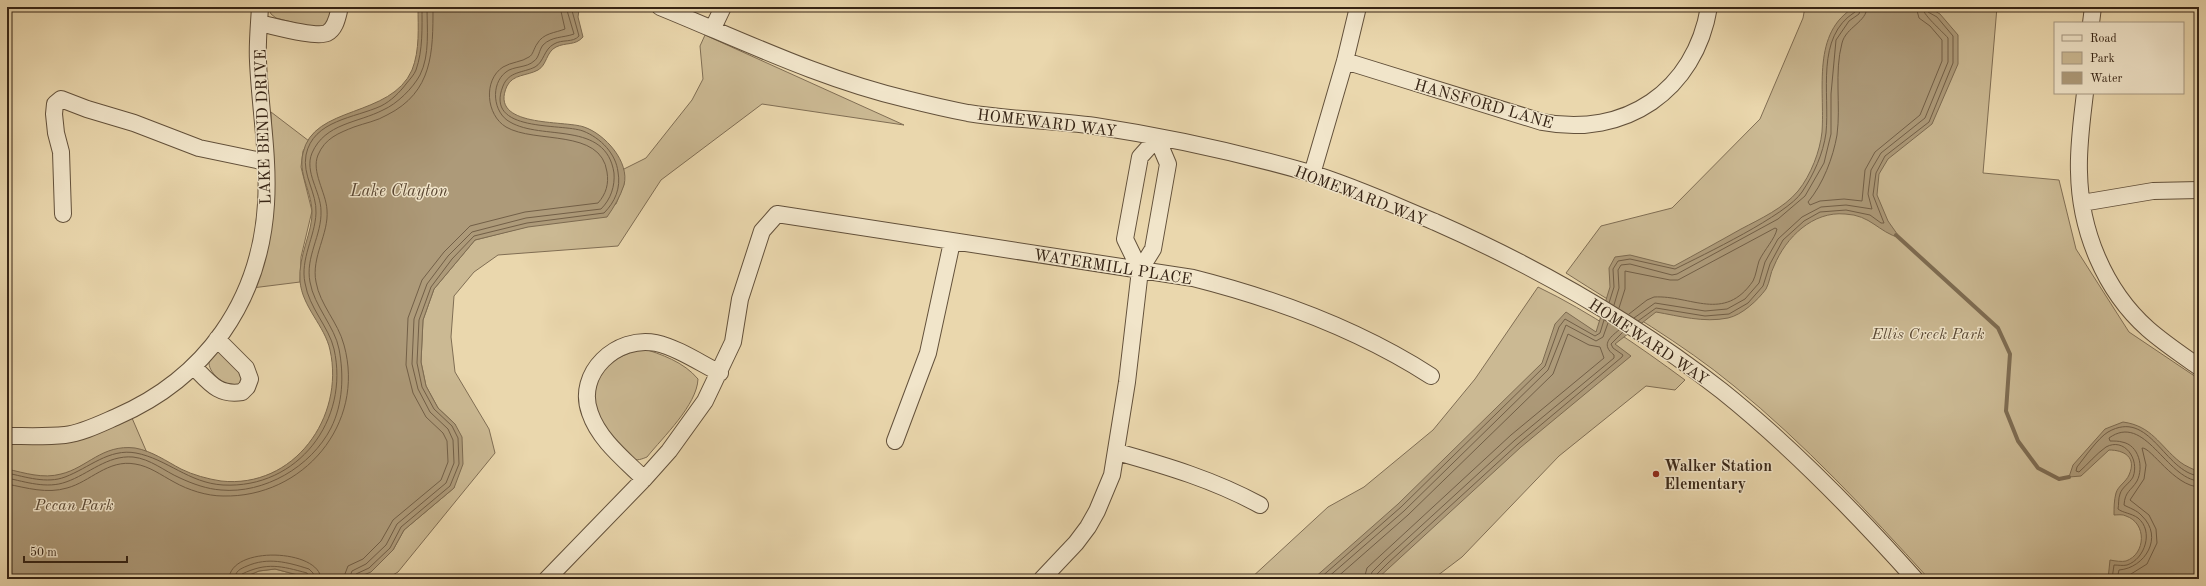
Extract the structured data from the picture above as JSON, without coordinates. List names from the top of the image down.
{
  "streets": {
    "street": [
      "HANSFORD LANE",
      "HOMEWARD WAY",
      "LAKE BEND DRIVE",
      "WATERMILL PLACE"
    ]
  },
  "water": ["Lake Clayton"],
  "parks": ["Ellis Creek Park", "Pecan Park"],
  "places": ["Walker Station Elementary"],
  "legend": ["Road", "Park", "Water"],
  "scale_bar": "50 m"
}
